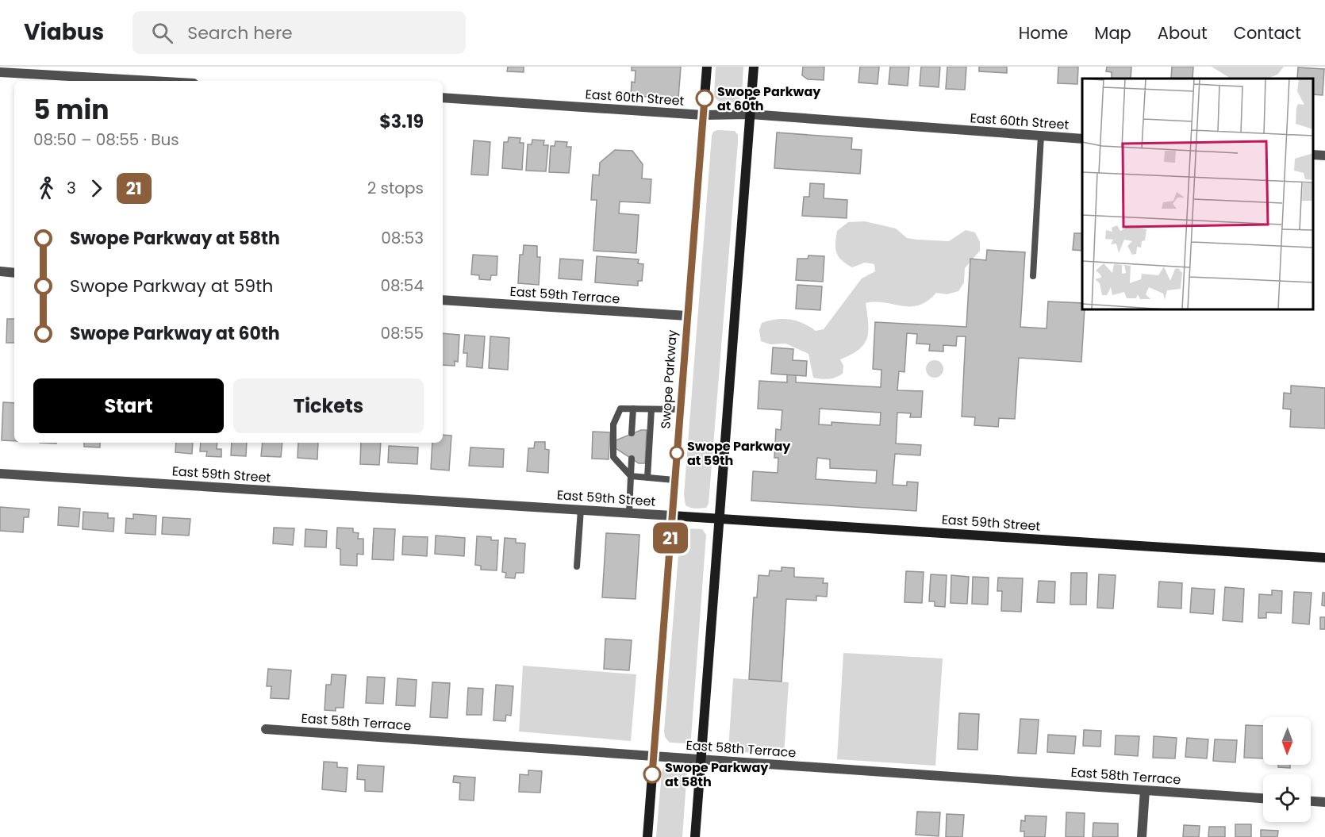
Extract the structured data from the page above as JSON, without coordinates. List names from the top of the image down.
{
  "streets": {
    "main road": ["Swope Parkway", "East 59th Street"],
    "street": ["East 60th Street", "East 59th Terrace", "East 58th Terrace"]
  },
  "crossings": [
    ["East 60th Street", "Swope Parkway"],
    ["East 59th Terrace", "Swope Parkway"],
    ["Swope Parkway", "East 59th Street"],
    ["Swope Parkway", "East 58th Terrace"]
  ],
  "places": ["Swope Parkway at 60th", "Swope Parkway at 59th", "Swope Parkway at 58th"],
  "lines": ["bus line 21"],
  "north": "bottom",
  "page": {
    "header": "Viabus",
    "search": "Search here",
    "nav": [
      "Home",
      "Map",
      "About",
      "Contact"
    ],
    "on_map": "21",
    "heading": ["5 min", "08:50 – 08:55 · Bus", "$3.19"],
    "legs": ["3", "21", "2 stops"],
    "list": [
      {
        "name": "Swope Parkway at 58th",
        "value": "08:53"
      },
      {
        "name": "Swope Parkway at 59th",
        "value": "08:54"
      },
      {
        "name": "Swope Parkway at 60th",
        "value": "08:55"
      }
    ],
    "buttons": ["Start", "Tickets"]
  }
}
